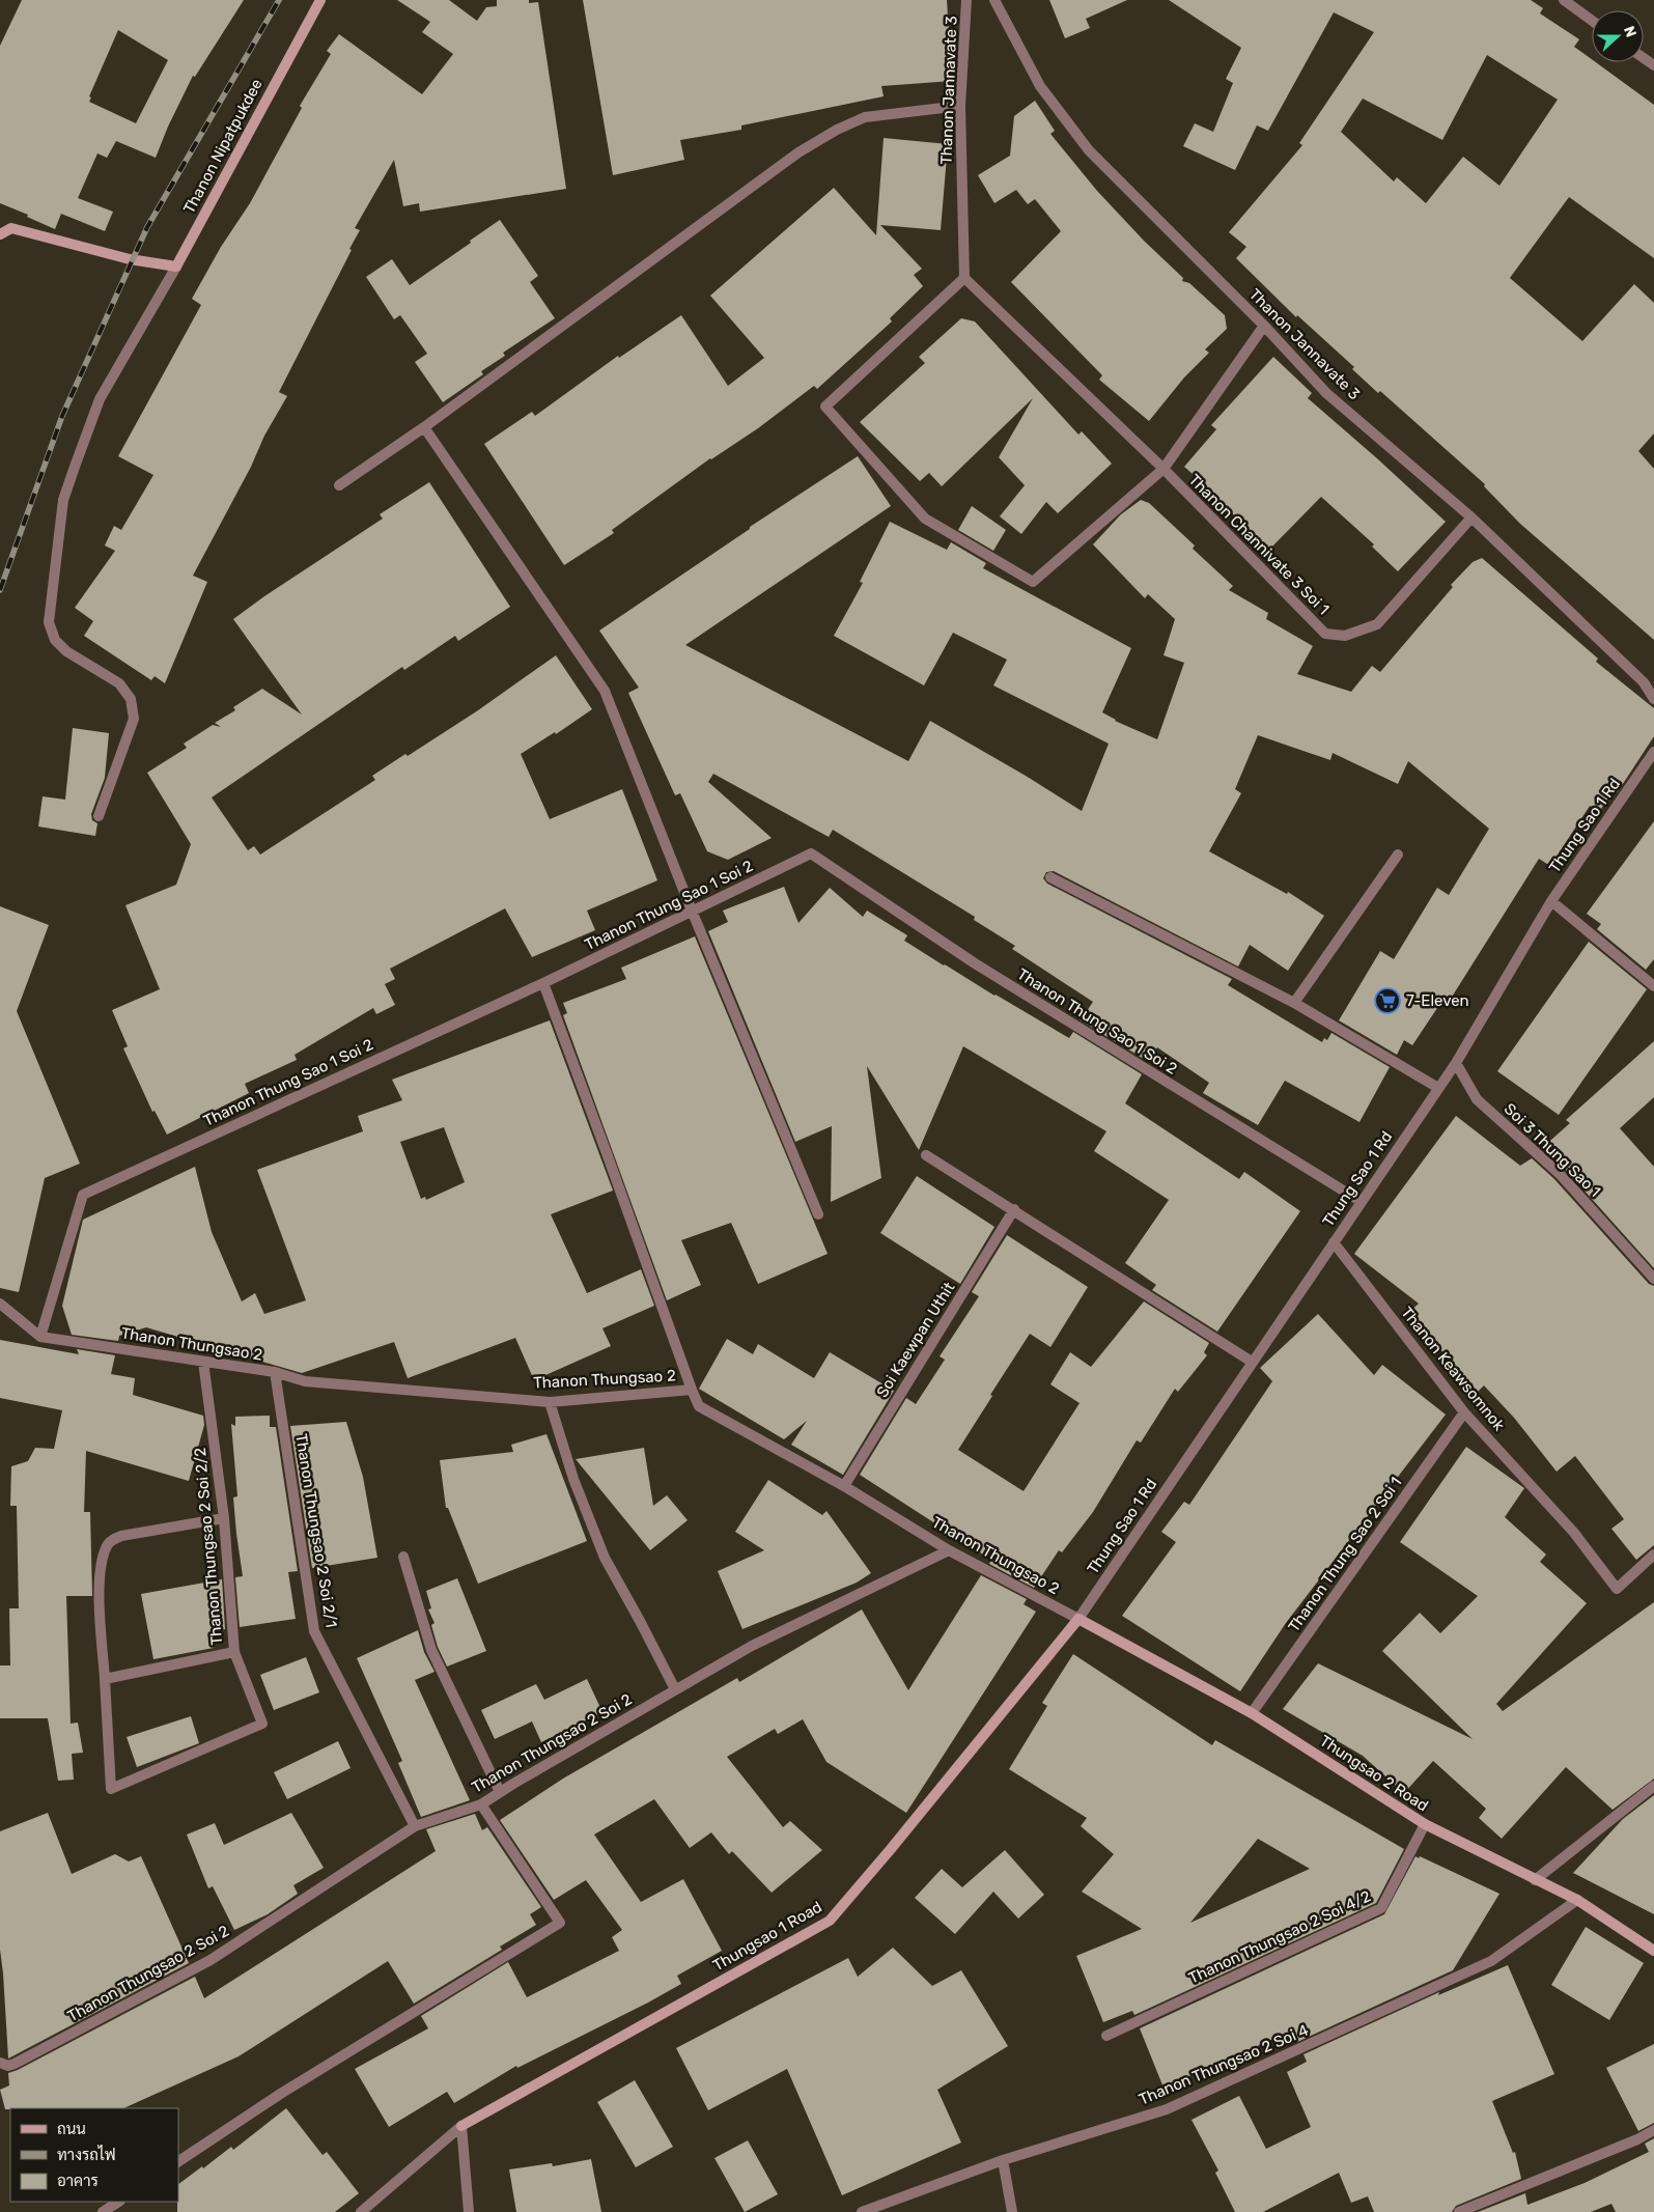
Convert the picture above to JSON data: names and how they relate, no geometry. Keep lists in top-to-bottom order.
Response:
{
  "streets": {
    "street": [
      "Thanon Jannavate 3",
      "Thanon Nipatpukdee",
      "Thanon Channivate 3 Soi 1",
      "Thung Sao 1 Rd",
      "Thanon Thung Sao 1 Soi 2",
      "Soi 3 Thung Sao 1",
      "Soi Kaewpan Uthit",
      "Thanon Thungsao 2",
      "Thanon Keawsomnok",
      "Thanon Thungsao 2 Soi 2/1",
      "Thanon Thungsao 2 Soi 2/2",
      "Thanon Thung Sao 2 Soi 1",
      "Thanon Thungsao 2 Soi 2",
      "Thungsao 2 Road",
      "Thungsao 1 Road",
      "Thanon Thungsao 2 Soi 4/2",
      "Thanon Thungsao 2 Soi 4"
    ]
  },
  "crossings": [
    ["Thanon Jannavate 3", "Thanon Channivate 3 Soi 1"],
    ["Thung Sao 1 Rd", "Thanon Thung Sao 1 Soi 2"],
    ["Thung Sao 1 Rd", "Soi 3 Thung Sao 1"],
    ["Thung Sao 1 Rd", "Thanon Thungsao 2"],
    ["Thung Sao 1 Rd", "Thanon Keawsomnok"],
    ["Thung Sao 1 Rd", "Thungsao 2 Road"],
    ["Thung Sao 1 Rd", "Thungsao 1 Road"],
    ["Thanon Thung Sao 1 Soi 2", "Thanon Thungsao 2"],
    ["Soi Kaewpan Uthit", "Thanon Thungsao 2"],
    ["Thanon Thungsao 2", "Thanon Thungsao 2 Soi 2/1"],
    ["Thanon Thungsao 2", "Thanon Thungsao 2 Soi 2/2"],
    ["Thanon Thungsao 2", "Thanon Thungsao 2 Soi 2"],
    ["Thanon Thungsao 2", "Thungsao 2 Road"],
    ["Thanon Thungsao 2", "Thungsao 1 Road"],
    ["Thanon Keawsomnok", "Thanon Thung Sao 2 Soi 1"],
    ["Thanon Thungsao 2 Soi 2/1", "Thanon Thungsao 2 Soi 2"],
    ["Thanon Thung Sao 2 Soi 1", "Thungsao 2 Road"],
    ["Thungsao 2 Road", "Thungsao 1 Road"],
    ["Thungsao 2 Road", "Thanon Thungsao 2 Soi 4/2"],
    ["Thungsao 2 Road", "Thanon Thungsao 2 Soi 4"]
  ],
  "places": {
    "supermarket": ["7-Eleven"]
  },
  "legend": ["ถนน", "ทางรถไฟ", "อาคาร"],
  "north": "right"
}
